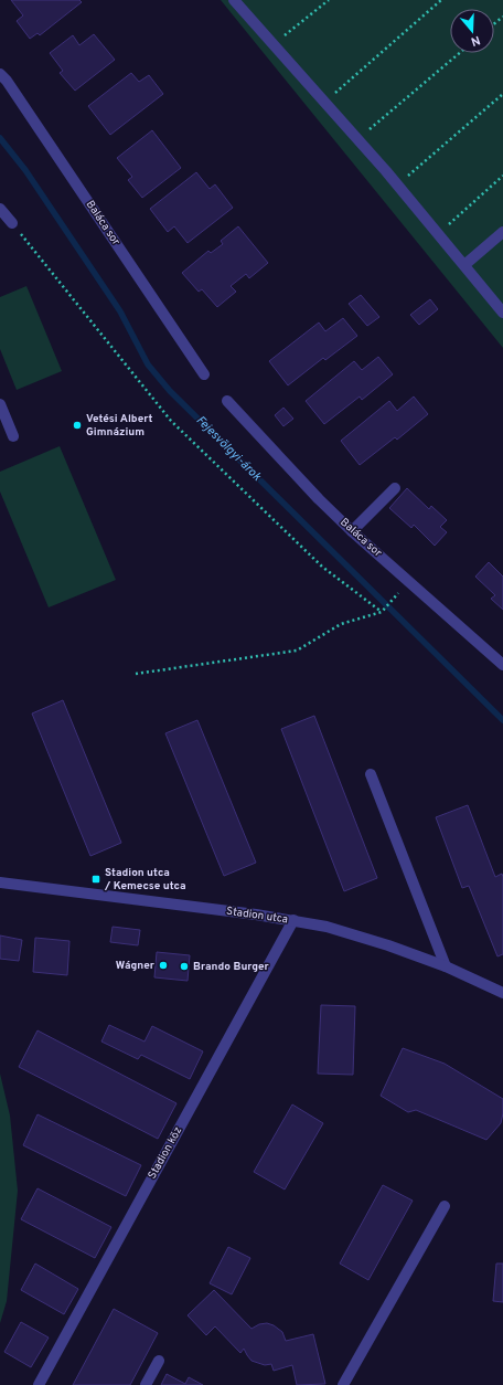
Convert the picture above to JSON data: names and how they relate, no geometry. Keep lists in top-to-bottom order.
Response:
{
  "streets": {
    "street": ["Baláca sor", "Stadion utca", "Stadion köz"]
  },
  "crossings": [
    ["Stadion utca", "Stadion köz"]
  ],
  "water": ["Fejesvölgyi-árok"],
  "places": {
    "other": ["Vetési Albert Gimnázium", "Wágner", "Brando Burger"],
    "transit": ["Stadion utca / Kemecse utca"]
  },
  "north": "bottom"
}
